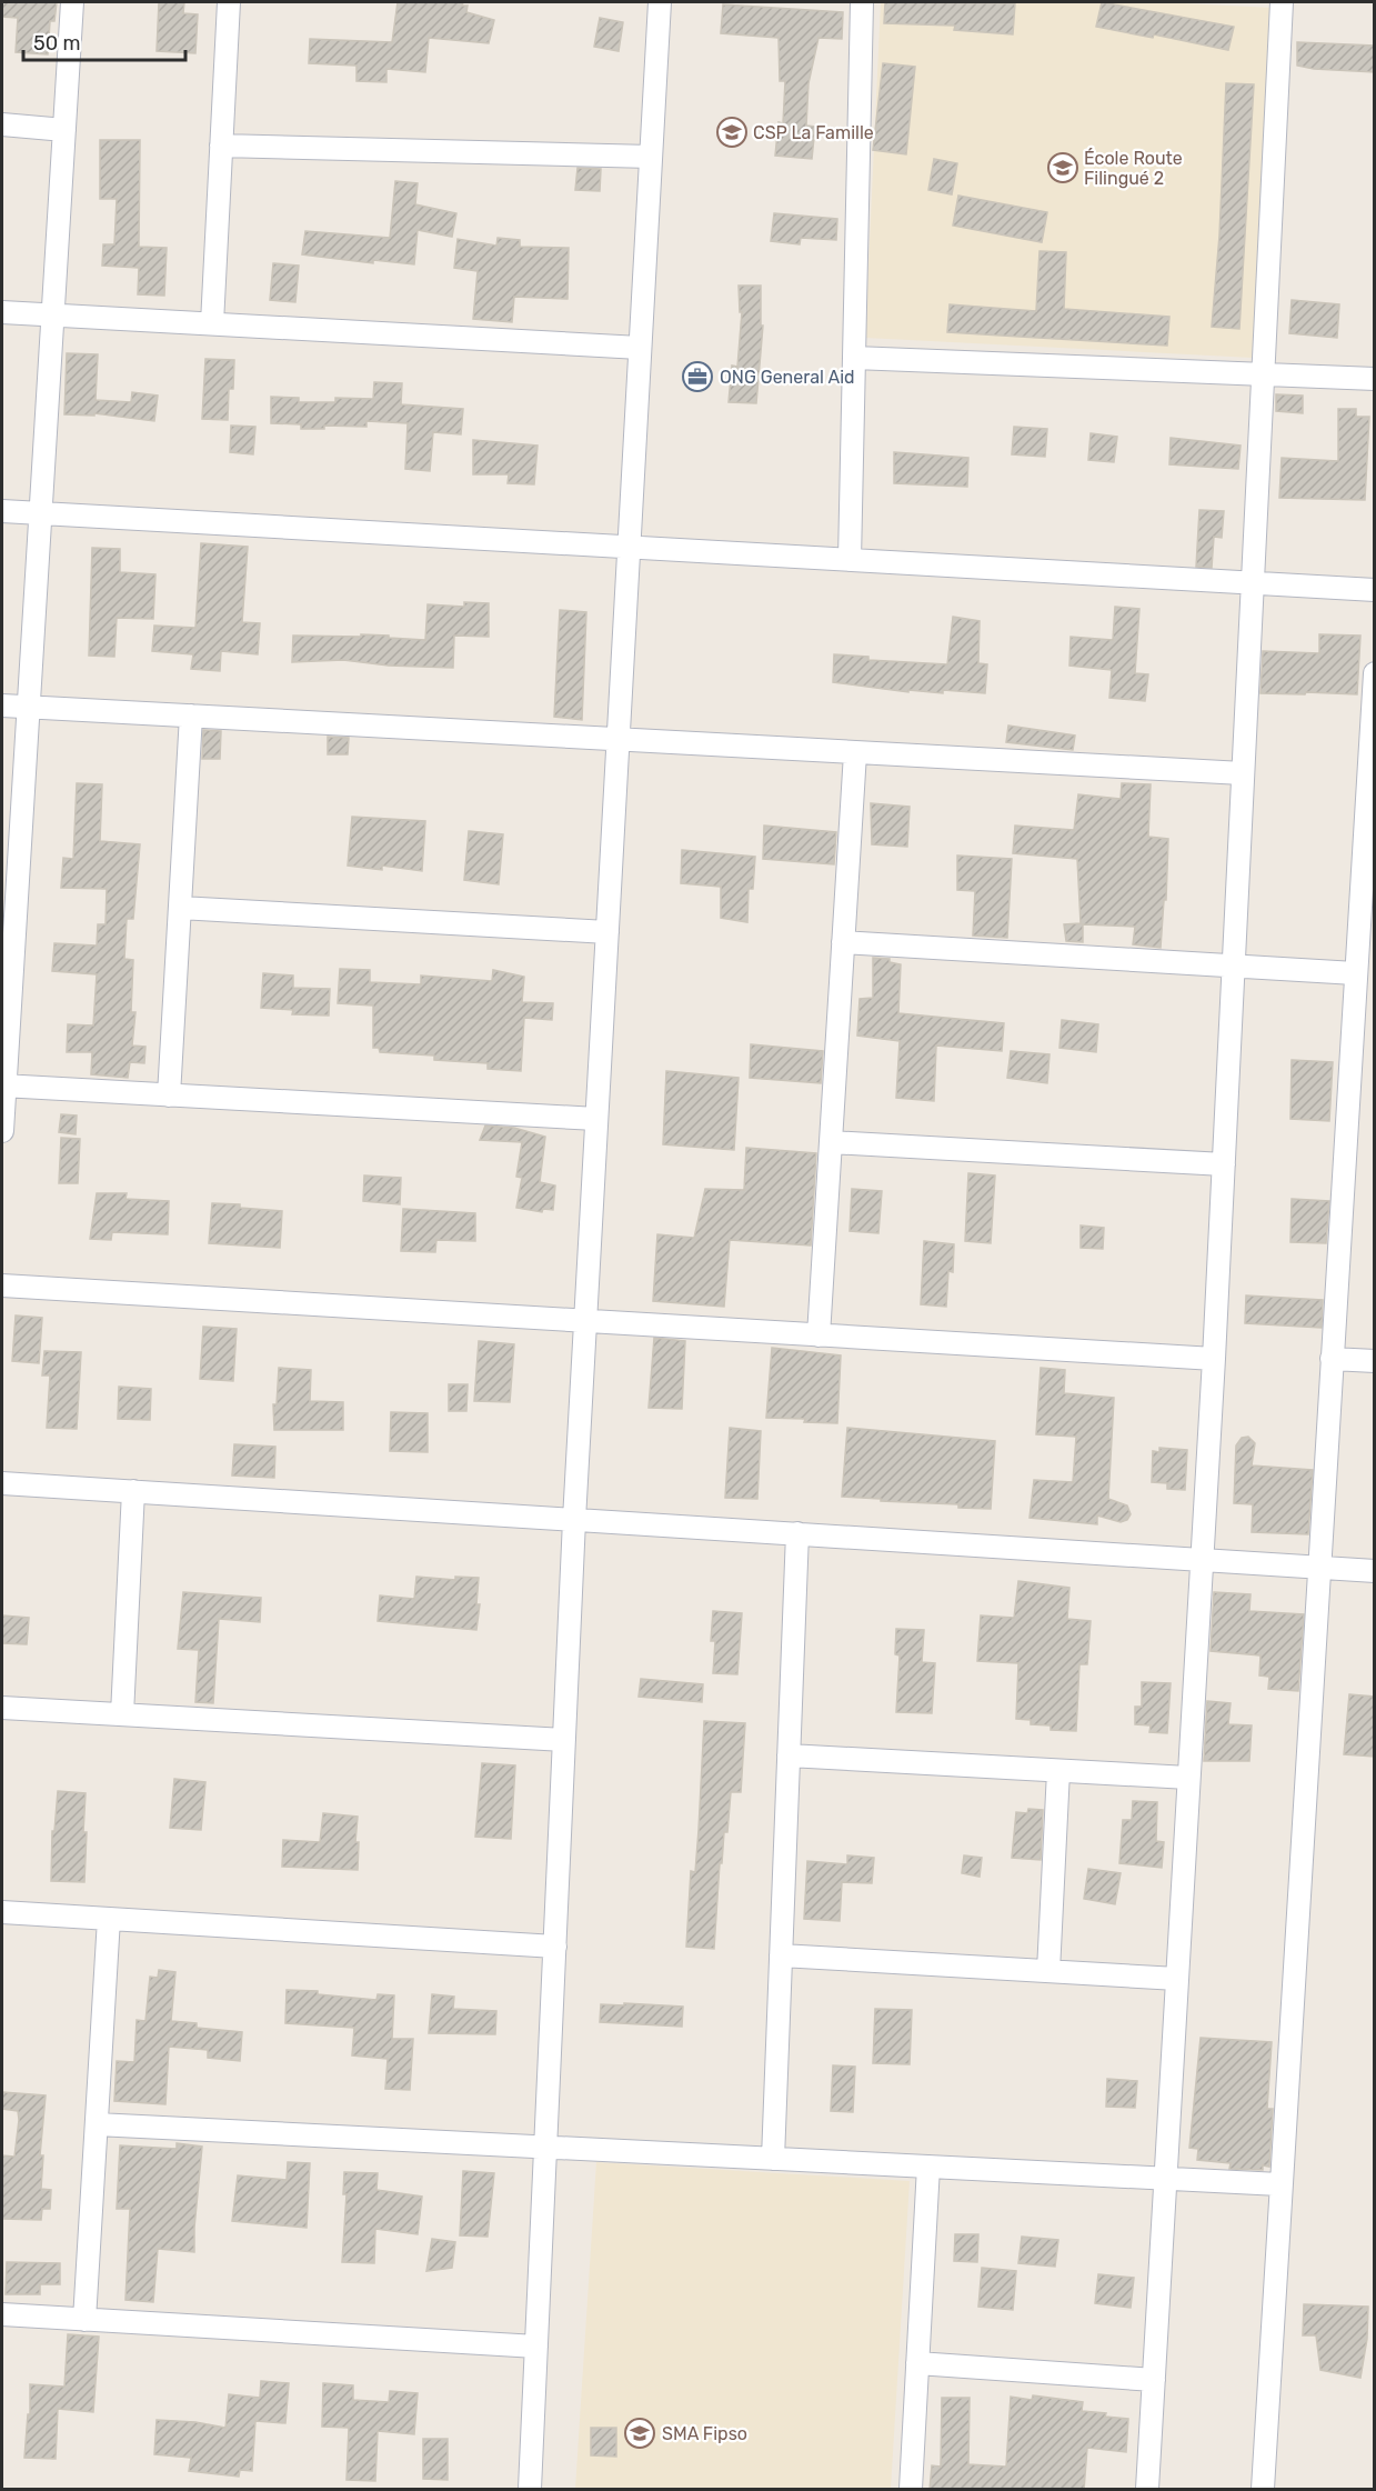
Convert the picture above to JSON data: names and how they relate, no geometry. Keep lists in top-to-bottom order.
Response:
{
  "places": {
    "school or university": ["CSP La Famille", "École Route Filingué 2", "SMA Fipso"],
    "office": ["ONG General Aid"]
  },
  "scale_bar": "50 m"
}
